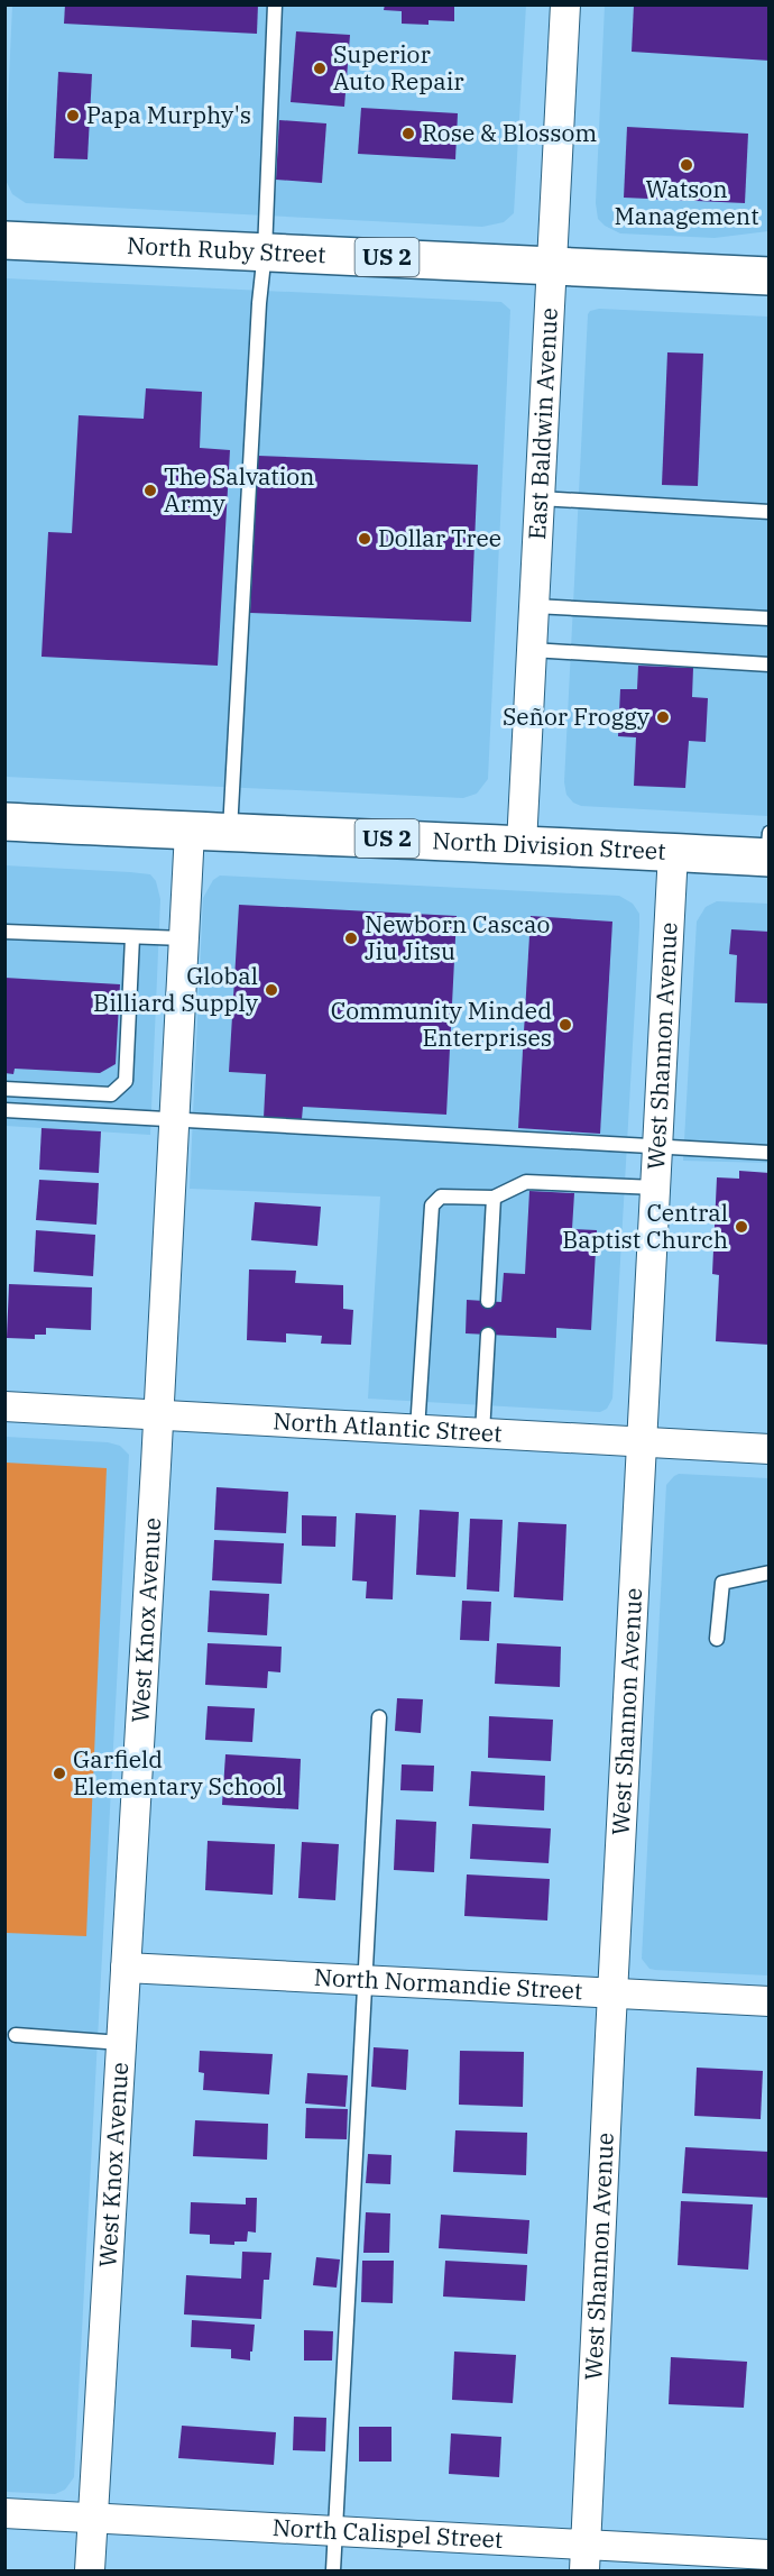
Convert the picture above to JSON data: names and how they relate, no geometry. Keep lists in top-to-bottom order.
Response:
{
  "streets": {
    "main road": ["North Ruby Street", "US 2", "North Division Street"],
    "street": [
      "East Baldwin Avenue",
      "West Shannon Avenue",
      "North Atlantic Street",
      "West Knox Avenue",
      "North Normandie Street",
      "North Calispel Street"
    ]
  },
  "crossings": [
    ["North Ruby Street", "East Baldwin Avenue"],
    ["East Baldwin Avenue", "North Division Street"],
    ["North Division Street", "West Shannon Avenue"],
    ["North Division Street", "West Knox Avenue"],
    ["West Shannon Avenue", "North Atlantic Street"],
    ["West Shannon Avenue", "North Normandie Street"],
    ["West Shannon Avenue", "North Calispel Street"],
    ["North Atlantic Street", "West Knox Avenue"],
    ["West Knox Avenue", "North Normandie Street"],
    ["West Knox Avenue", "North Calispel Street"]
  ],
  "places": [
    "Superior Auto Repair",
    "Papa Murphy's",
    "Rose & Blossom",
    "Watson Management",
    "The Salvation Army",
    "Dollar Tree",
    "Señor Froggy",
    "Newborn Cascao Jiu Jitsu",
    "Global Billiard Supply",
    "Community Minded Enterprises",
    "Central Baptist Church",
    "Garfield Elementary School"
  ]
}
